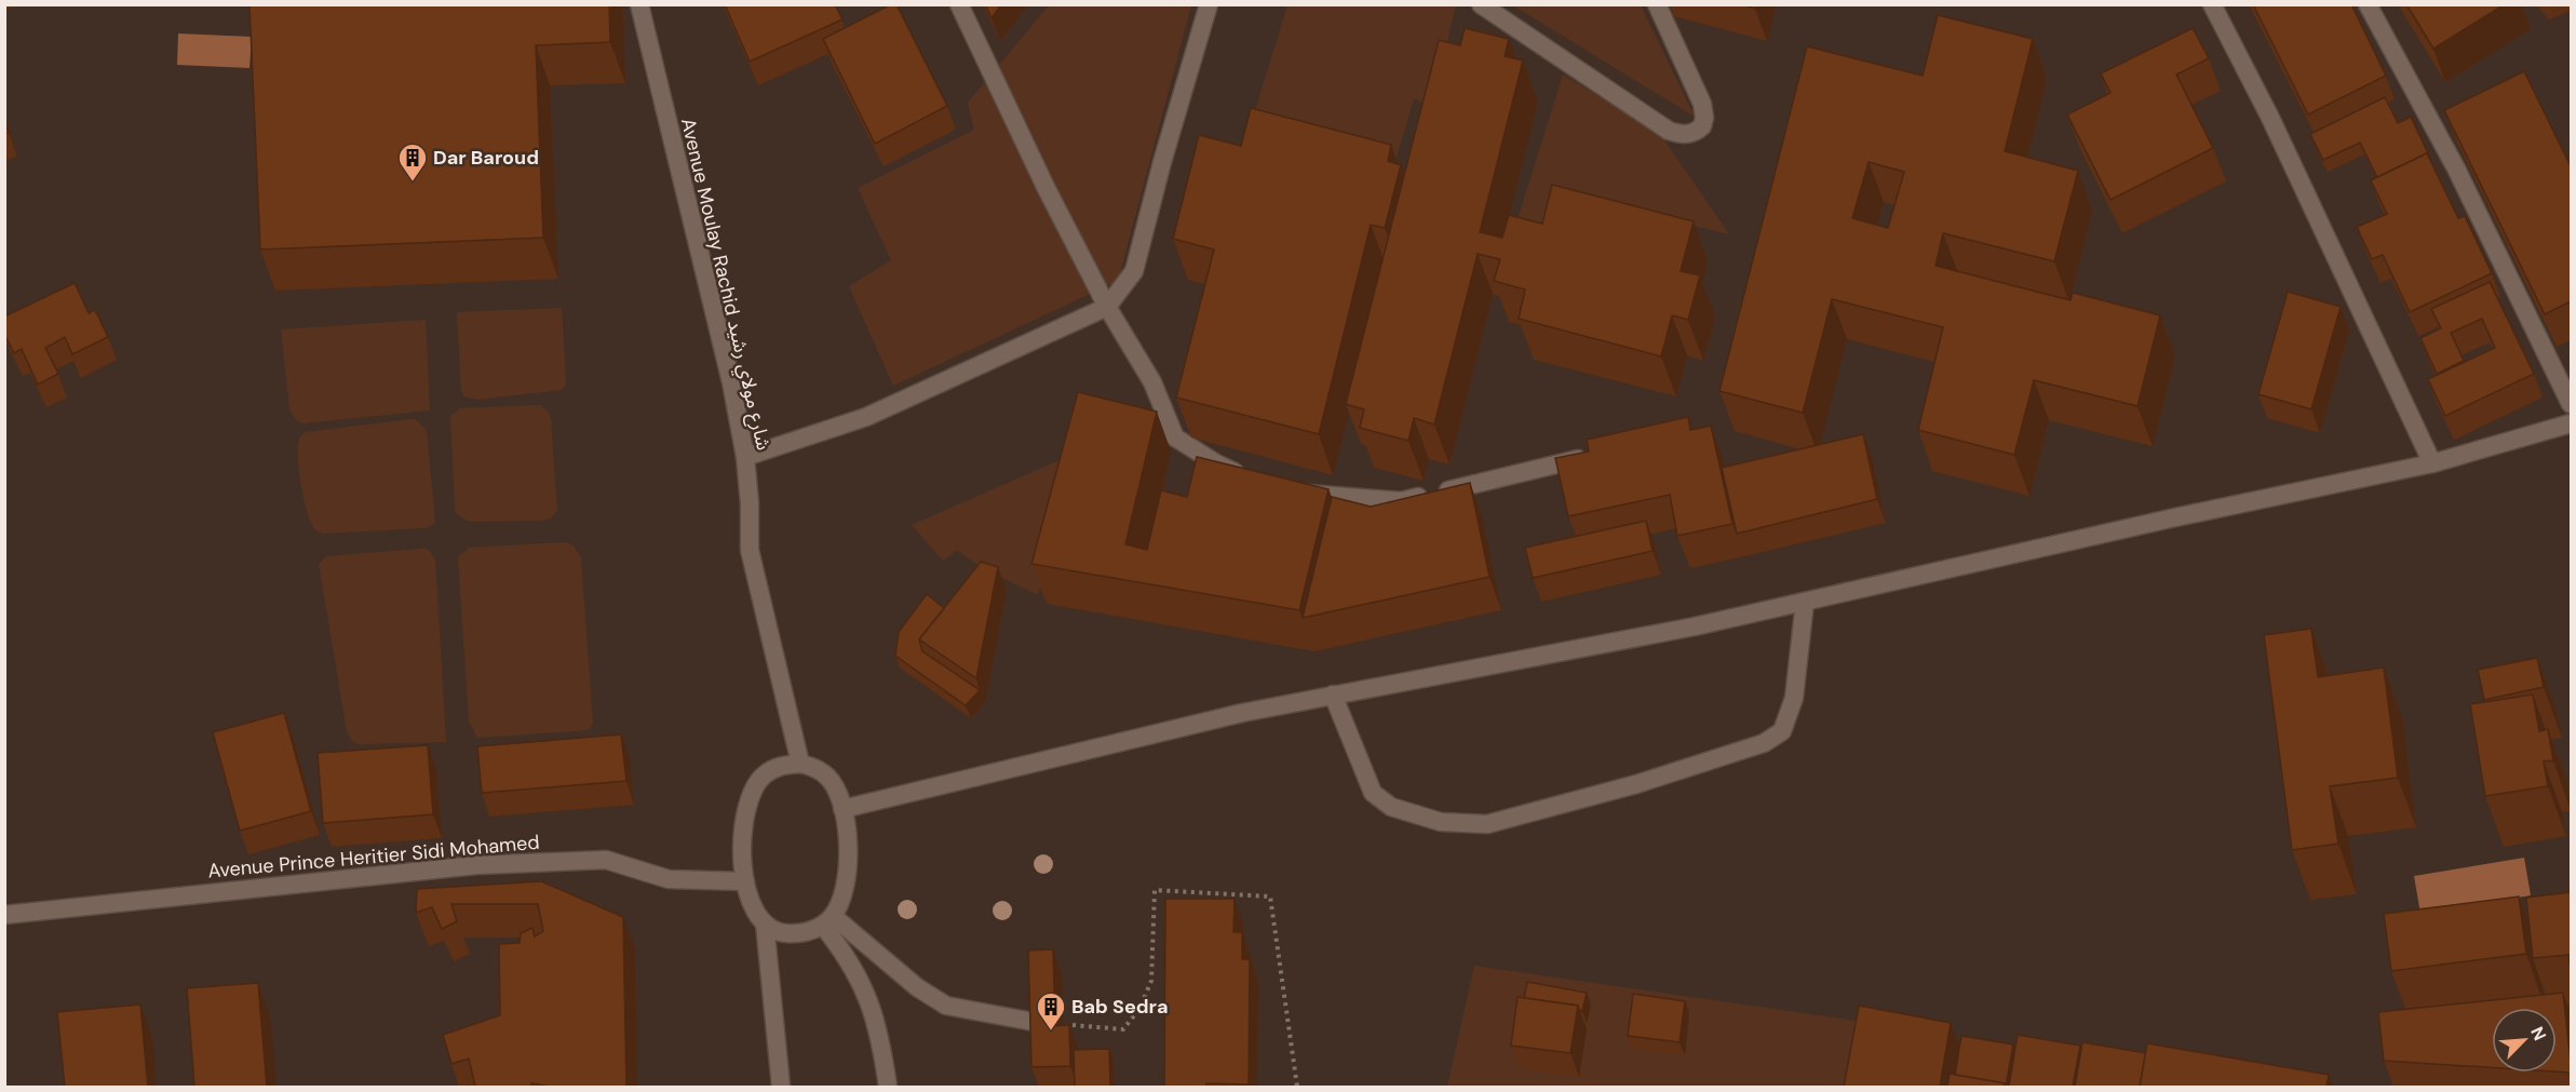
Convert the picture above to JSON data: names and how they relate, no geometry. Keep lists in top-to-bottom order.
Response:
{
  "streets": {
    "street": ["Avenue Moulay Rachid شارع مولاي رشيد", "Avenue Prince Heritier Sidi Mohamed"]
  },
  "crossings": [
    ["Avenue Moulay Rachid شارع مولاي رشيد", "Avenue Prince Heritier Sidi Mohamed"]
  ],
  "places": {
    "building": ["Dar Baroud", "Bab Sedra"]
  },
  "north": "top right"
}
